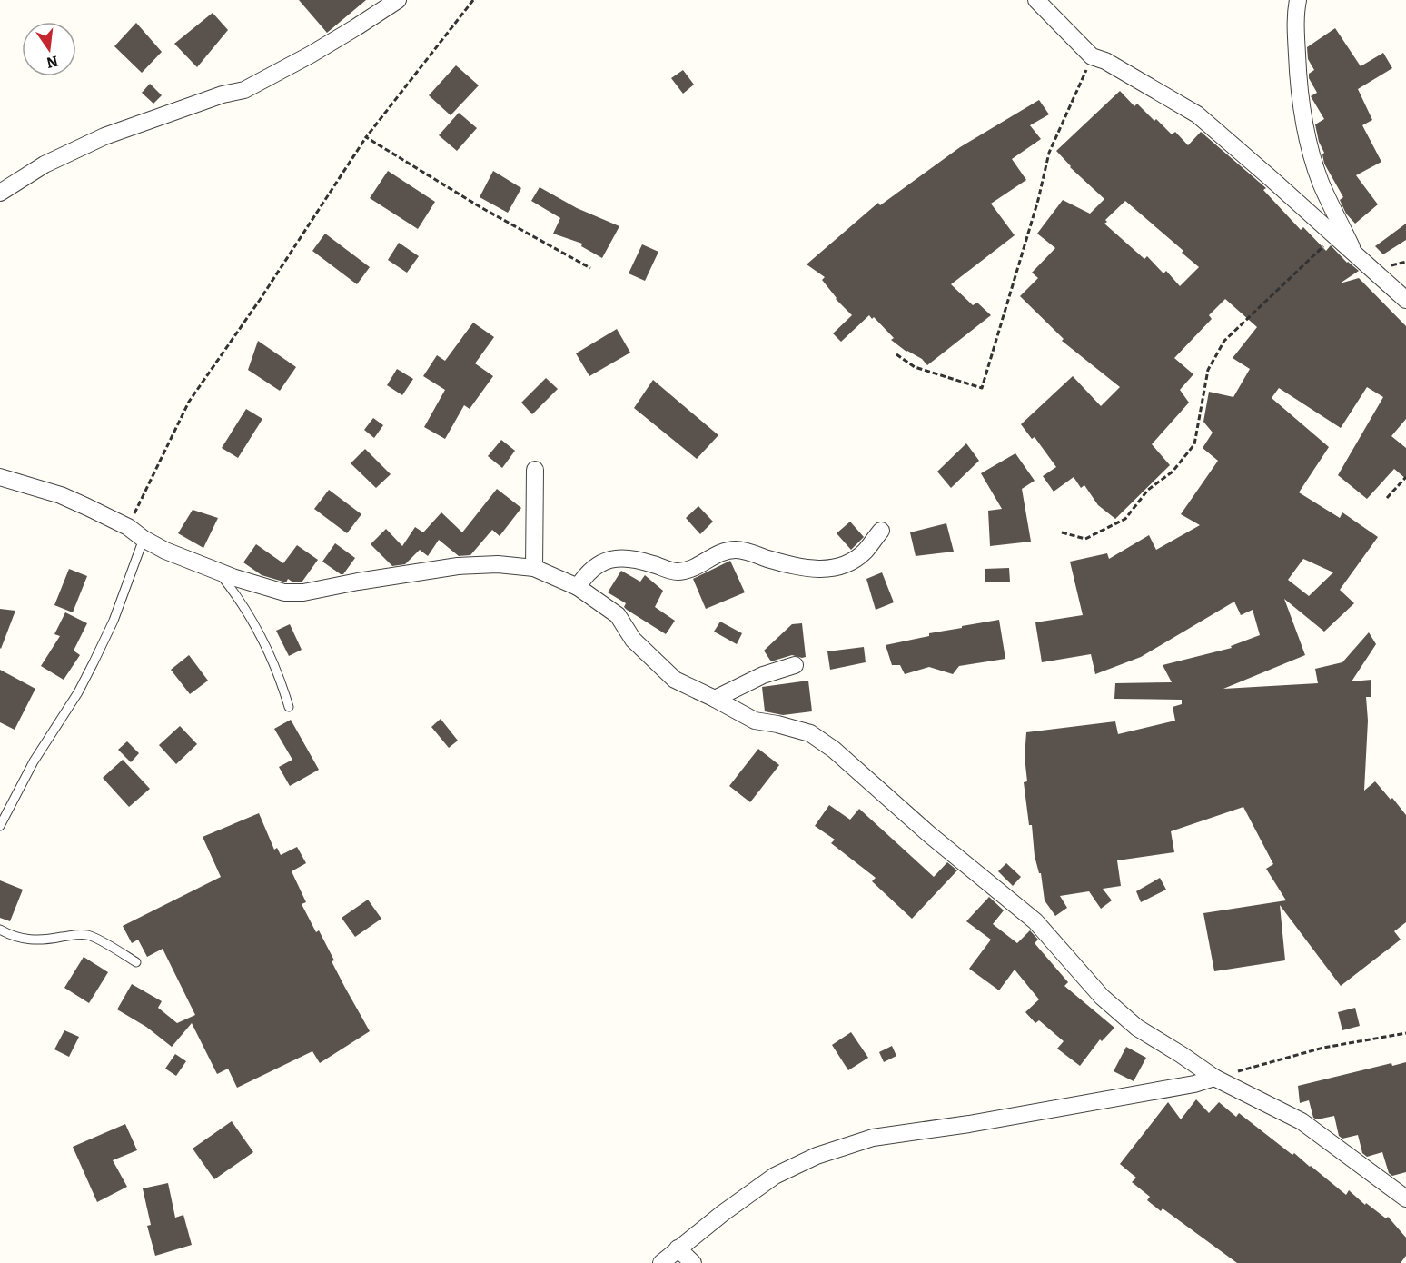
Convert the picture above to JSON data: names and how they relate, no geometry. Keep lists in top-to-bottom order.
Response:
{
  "north": "bottom"
}
